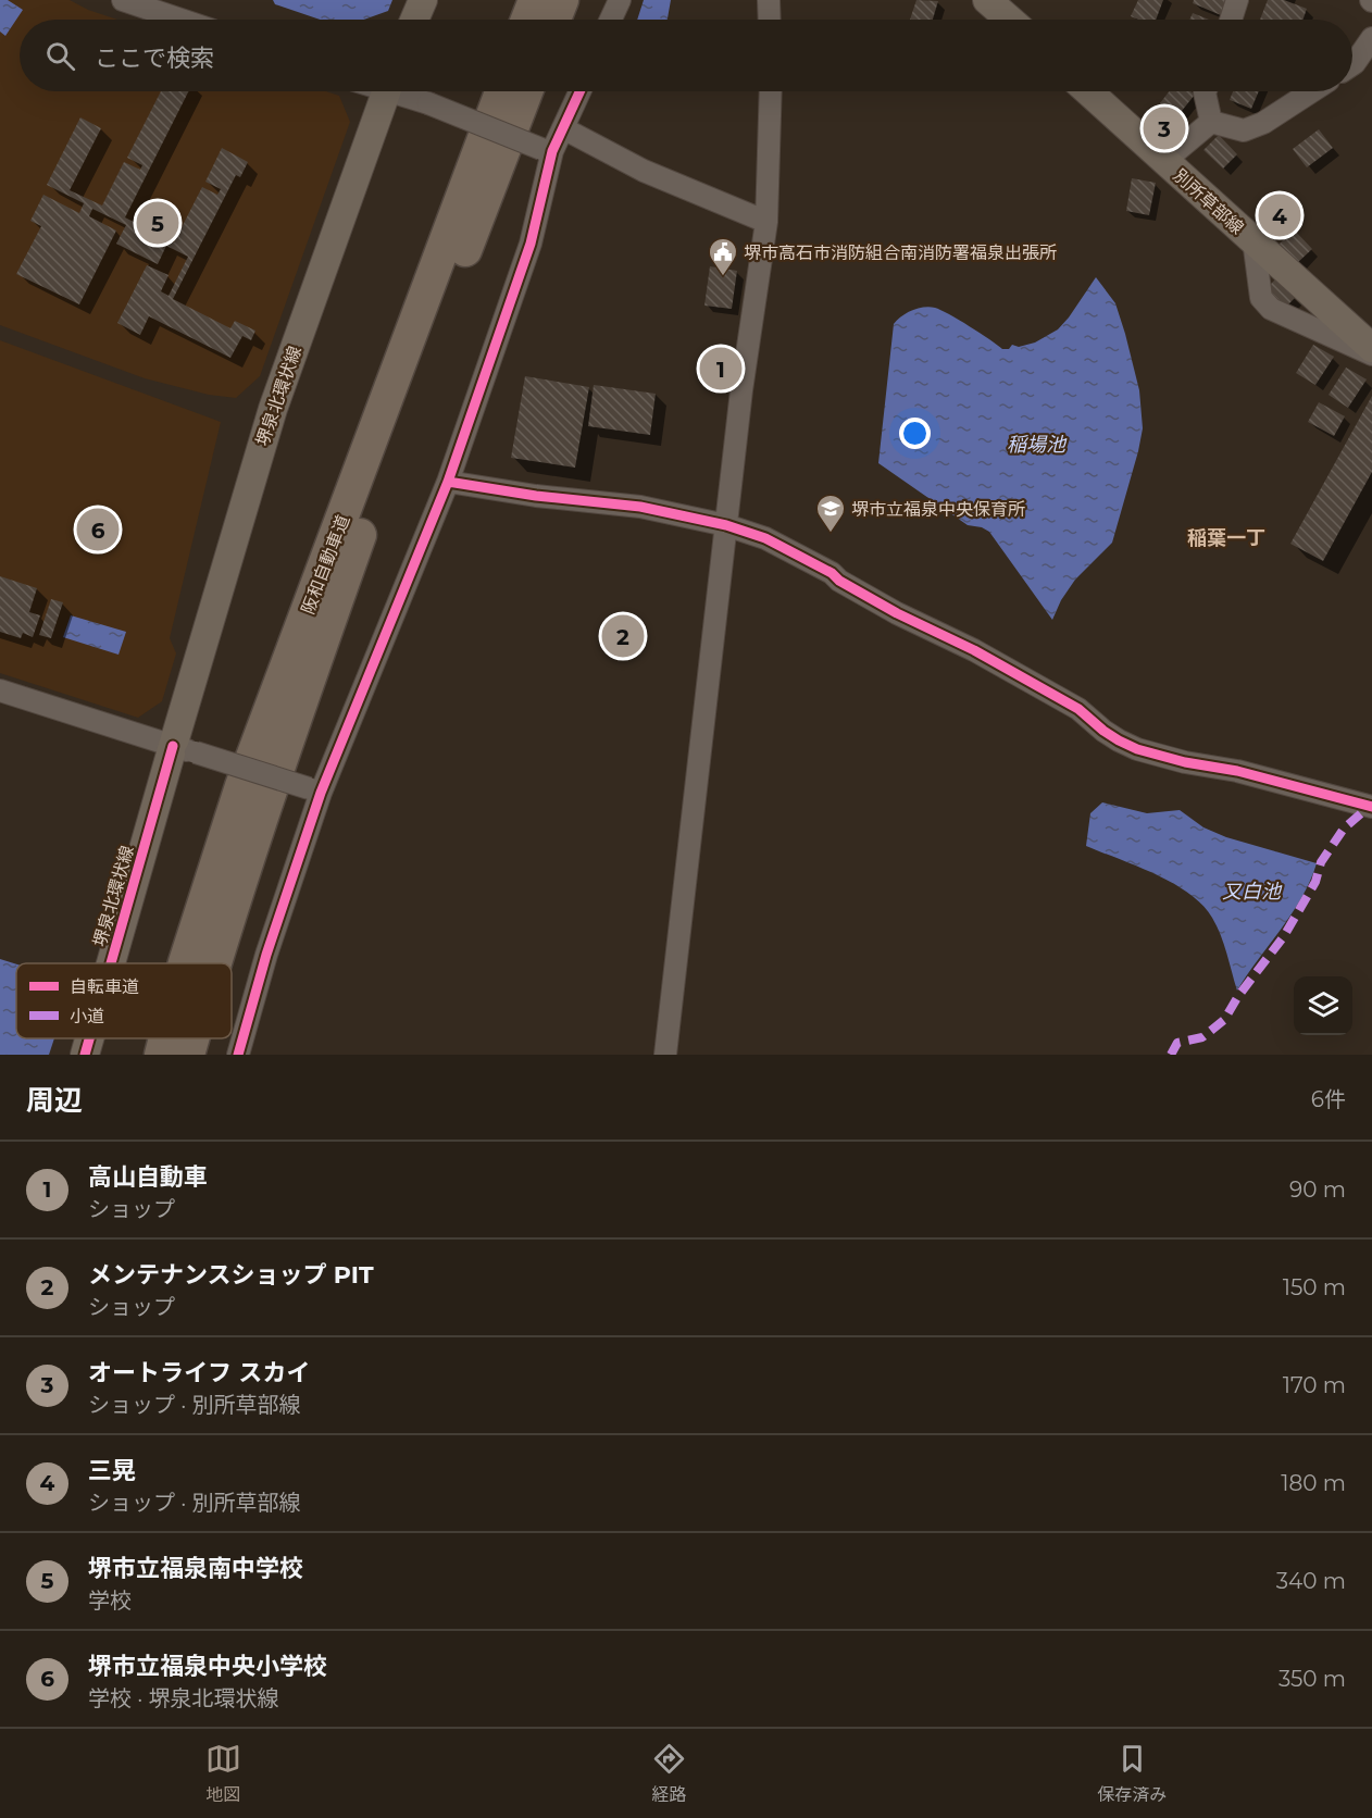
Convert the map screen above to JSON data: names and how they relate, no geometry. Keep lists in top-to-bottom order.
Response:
{
  "streets": {
    "highway": ["阪和自動車道"],
    "main road": ["別所草部線", "堺泉北環状線"]
  },
  "districts": ["稲葉一丁"],
  "water": ["稲場池", "又白池"],
  "places": {
    "public building": ["堺市高石市消防組合南消防署福泉出張所"],
    "school or university": ["堺市立福泉中央保育所"]
  },
  "legend": ["自転車道", "小道"],
  "page": {
    "search": "ここで検索",
    "pins": [
      "3",
      "4",
      "5",
      "1",
      "6",
      "2"
    ],
    "heading": ["周辺", "6件"],
    "list": [
      {
        "mark": "1",
        "name": "高山自動車",
        "note": "ショップ",
        "value": "90 m"
      },
      {
        "mark": "2",
        "name": "メンテナンスショップ PIT",
        "note": "ショップ",
        "value": "150 m"
      },
      {
        "mark": "3",
        "name": "オートライフ スカイ",
        "note": "ショップ · 別所草部線",
        "value": "170 m"
      },
      {
        "mark": "4",
        "name": "三晃",
        "note": "ショップ · 別所草部線",
        "value": "180 m"
      },
      {
        "mark": "5",
        "name": "堺市立福泉南中学校",
        "note": "学校",
        "value": "340 m"
      },
      {
        "mark": "6",
        "name": "堺市立福泉中央小学校",
        "note": "学校 · 堺泉北環状線",
        "value": "350 m"
      }
    ],
    "nav": ["地図", "経路", "保存済み"]
  }
}
